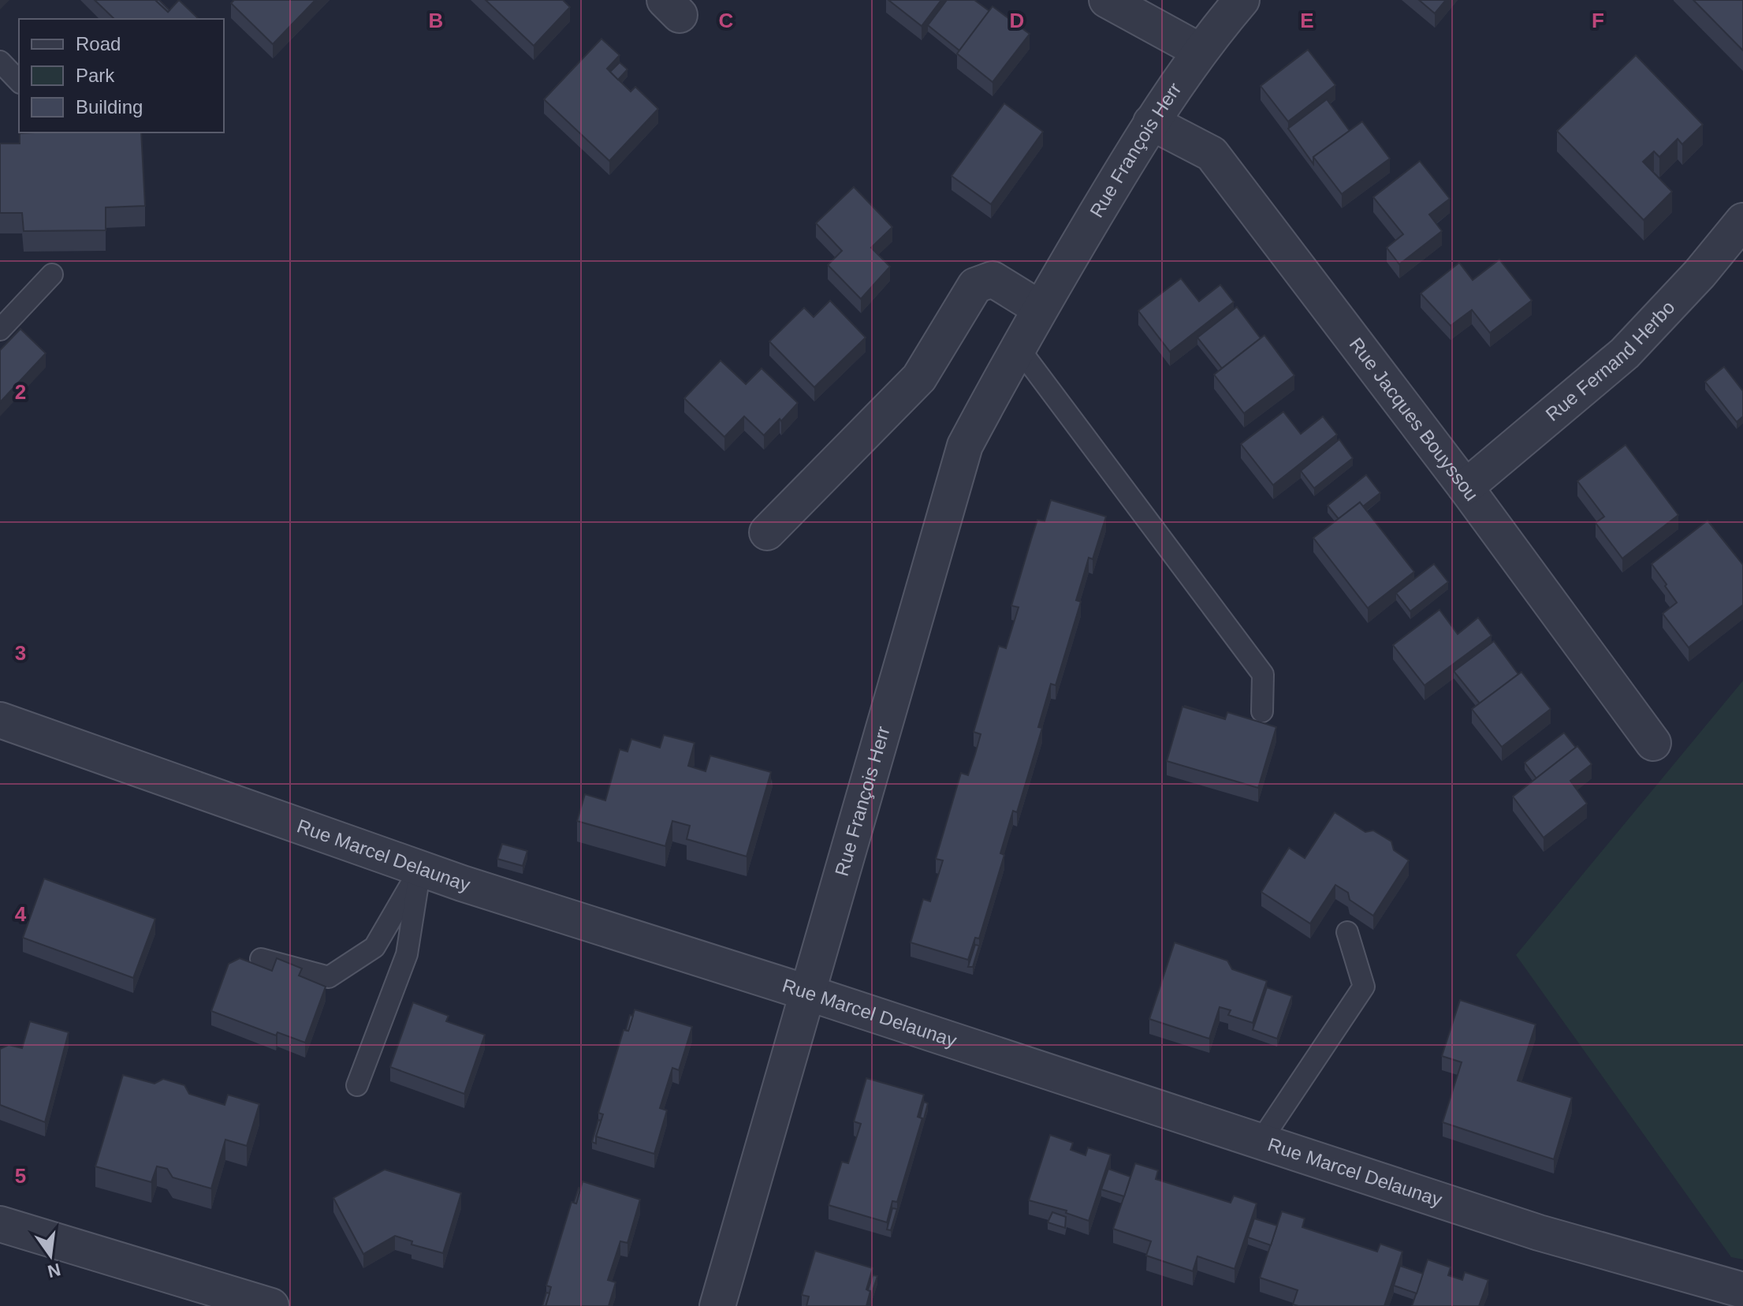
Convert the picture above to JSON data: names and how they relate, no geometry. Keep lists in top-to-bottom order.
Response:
{
  "streets": {
    "street": [
      "Rue François Herr",
      "Rue Fernand Herbo",
      "Rue Jacques Bouyssou",
      "Rue Marcel Delaunay"
    ]
  },
  "crossings": [
    ["Rue François Herr", "Rue Jacques Bouyssou"],
    ["Rue François Herr", "Rue Marcel Delaunay"],
    ["Rue Fernand Herbo", "Rue Jacques Bouyssou"]
  ],
  "legend": ["Road", "Park", "Building"],
  "north": "bottom",
  "grid": {
    "columns": [
      "B",
      "C",
      "D",
      "E",
      "F"
    ],
    "rows": [
      "2",
      "3",
      "4",
      "5"
    ]
  }
}
